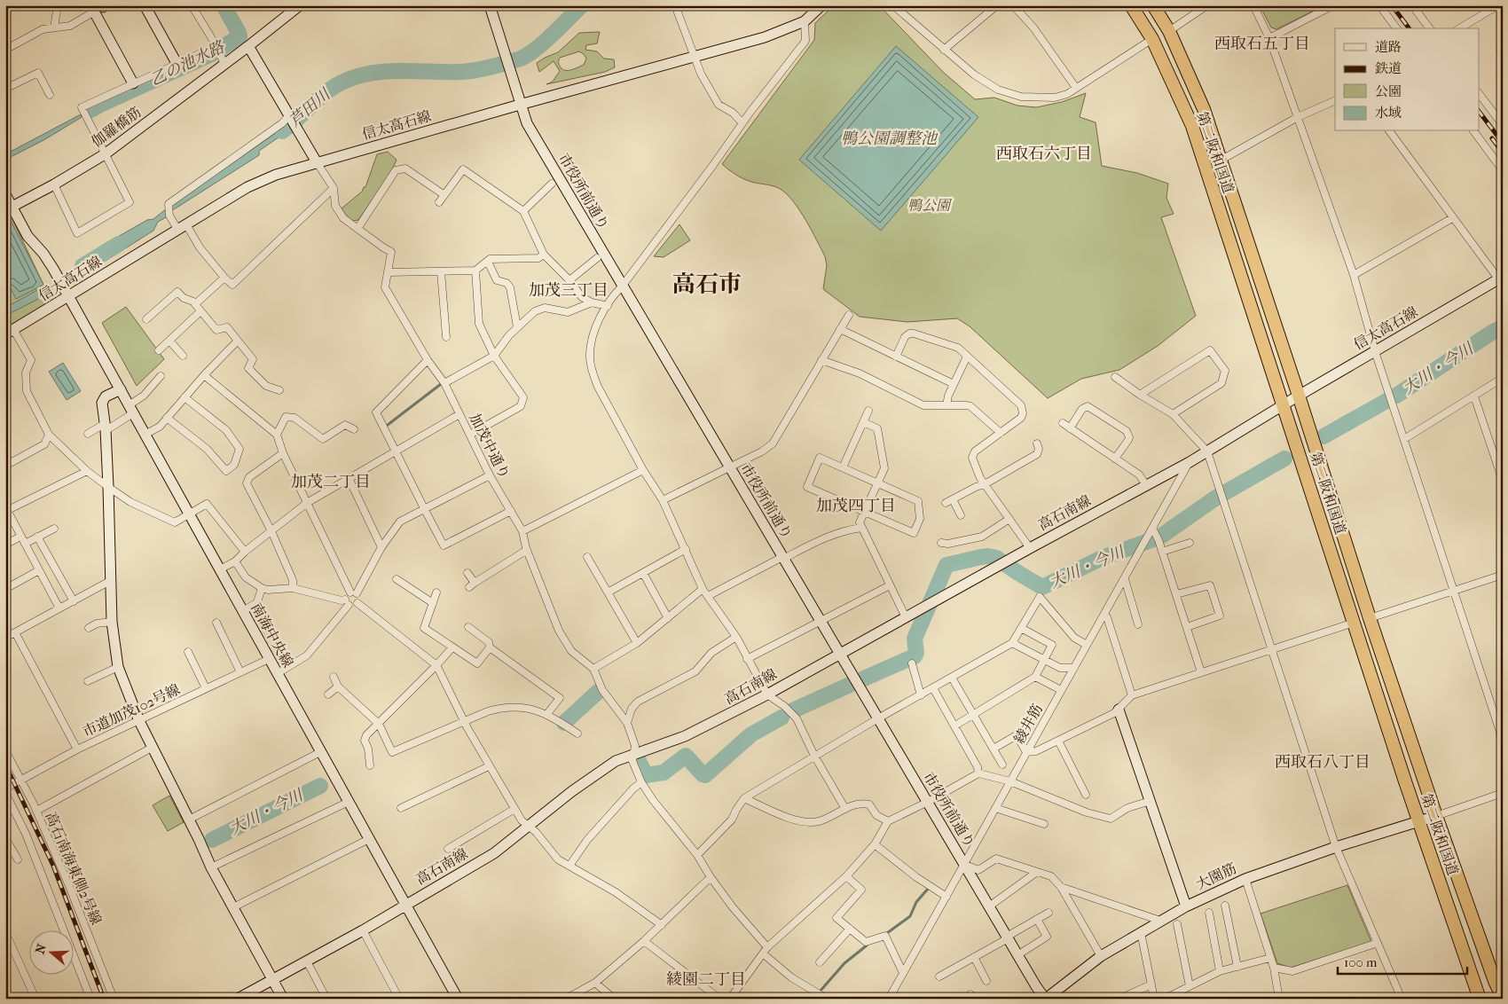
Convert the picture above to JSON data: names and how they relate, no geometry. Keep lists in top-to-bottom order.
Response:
{
  "streets": {
    "highway": ["第二阪和国道"],
    "street": [
      "信太高石線",
      "伽羅橋筋",
      "市役所前通り",
      "加茂中通り",
      "高石南線",
      "南海中央線",
      "市道加茂102号線",
      "綾井筋",
      "高石南海東側2号線",
      "大園筋"
    ]
  },
  "crossings": [
    ["信太高石線", "第二阪和国道"],
    ["信太高石線", "市役所前通り"],
    ["信太高石線", "加茂中通り"],
    ["信太高石線", "高石南線"],
    ["信太高石線", "南海中央線"],
    ["伽羅橋筋", "南海中央線"],
    ["第二阪和国道", "高石南線"],
    ["第二阪和国道", "大園筋"],
    ["市役所前通り", "高石南線"],
    ["市役所前通り", "綾井筋"],
    ["市役所前通り", "大園筋"],
    ["加茂中通り", "高石南線"],
    ["高石南線", "南海中央線"],
    ["高石南線", "綾井筋"],
    ["南海中央線", "市道加茂102号線"],
    ["市道加茂102号線", "高石南海東側2号線"]
  ],
  "districts": [
    "西取石五丁目",
    "西取石六丁目",
    "高石市",
    "加茂三丁目",
    "加茂二丁目",
    "加茂四丁目",
    "西取石八丁目",
    "綾園二丁目"
  ],
  "water": [
    "乙の池水路",
    "芦田川",
    "鴨公園調整池",
    "大川・今川"
  ],
  "parks": ["鴨公園"],
  "legend": [
    "道路",
    "鉄道",
    "公園",
    "水域"
  ],
  "scale_bar": "100 m",
  "north": "left"
}
